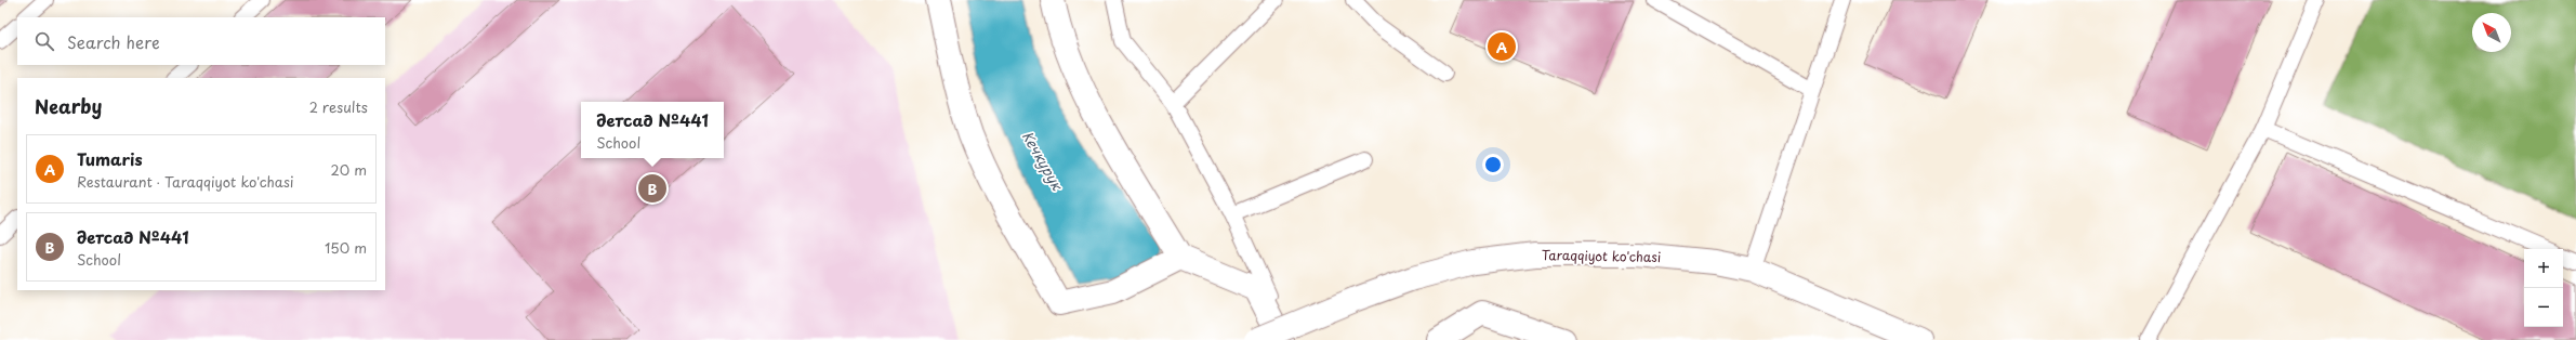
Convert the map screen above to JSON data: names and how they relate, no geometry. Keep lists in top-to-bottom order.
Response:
{
  "streets": {
    "street": ["Taraqqiyot ko'chasi"]
  },
  "water": ["Кечкурук"],
  "north": "top left",
  "page": {
    "search": "Search here",
    "pins": ["A", "B"],
    "heading": ["Nearby", "2 results"],
    "popup": ["детсад №441", "School"],
    "list": [
      {
        "mark": "A",
        "name": "Tumaris",
        "note": "Restaurant · Taraqqiyot ko'chasi",
        "value": "20 m"
      },
      {
        "mark": "B",
        "name": "детсад №441",
        "note": "School",
        "value": "150 m"
      }
    ],
    "map_buttons": ["+", "−"]
  }
}
